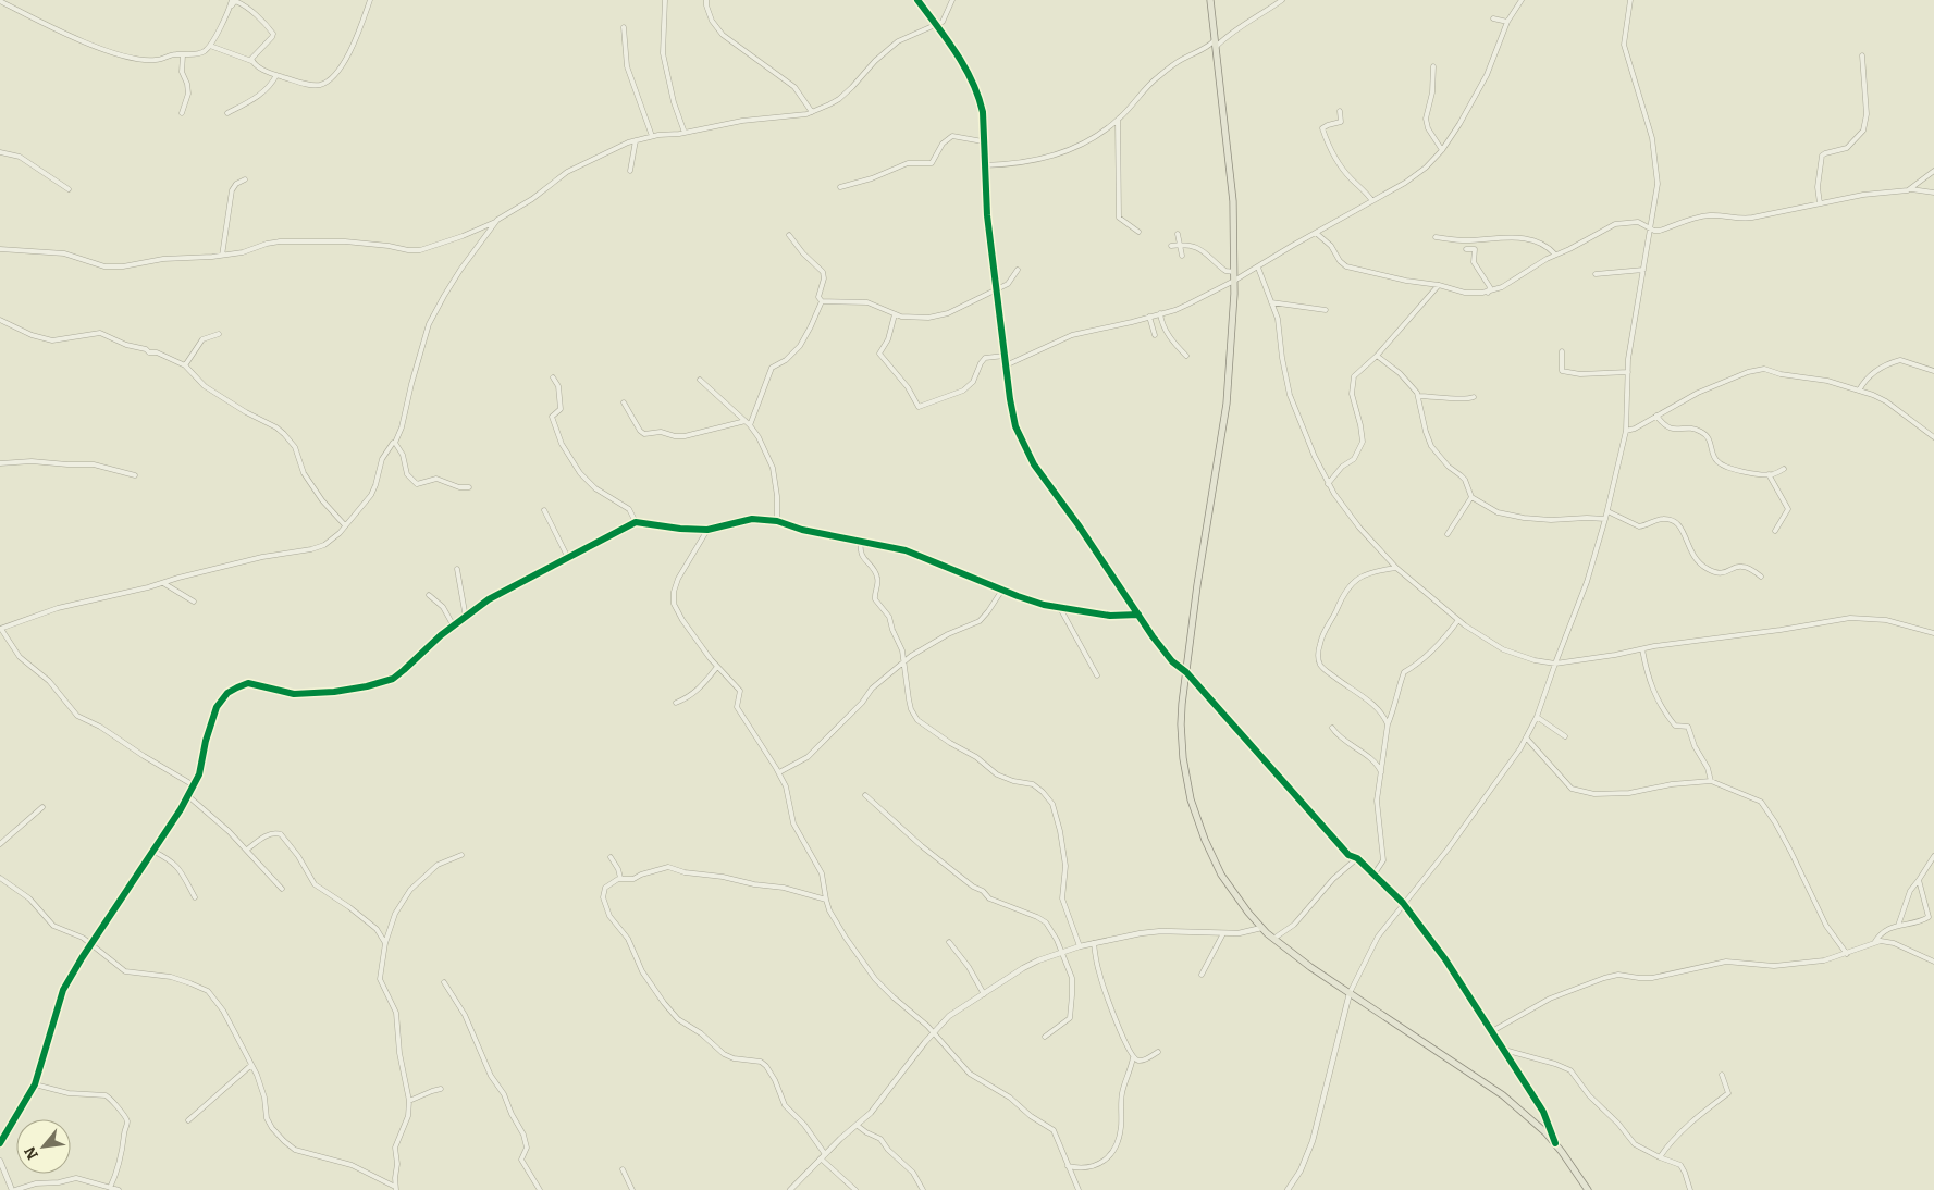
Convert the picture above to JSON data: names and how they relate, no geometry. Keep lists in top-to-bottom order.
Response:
{
  "north": "bottom left"
}
